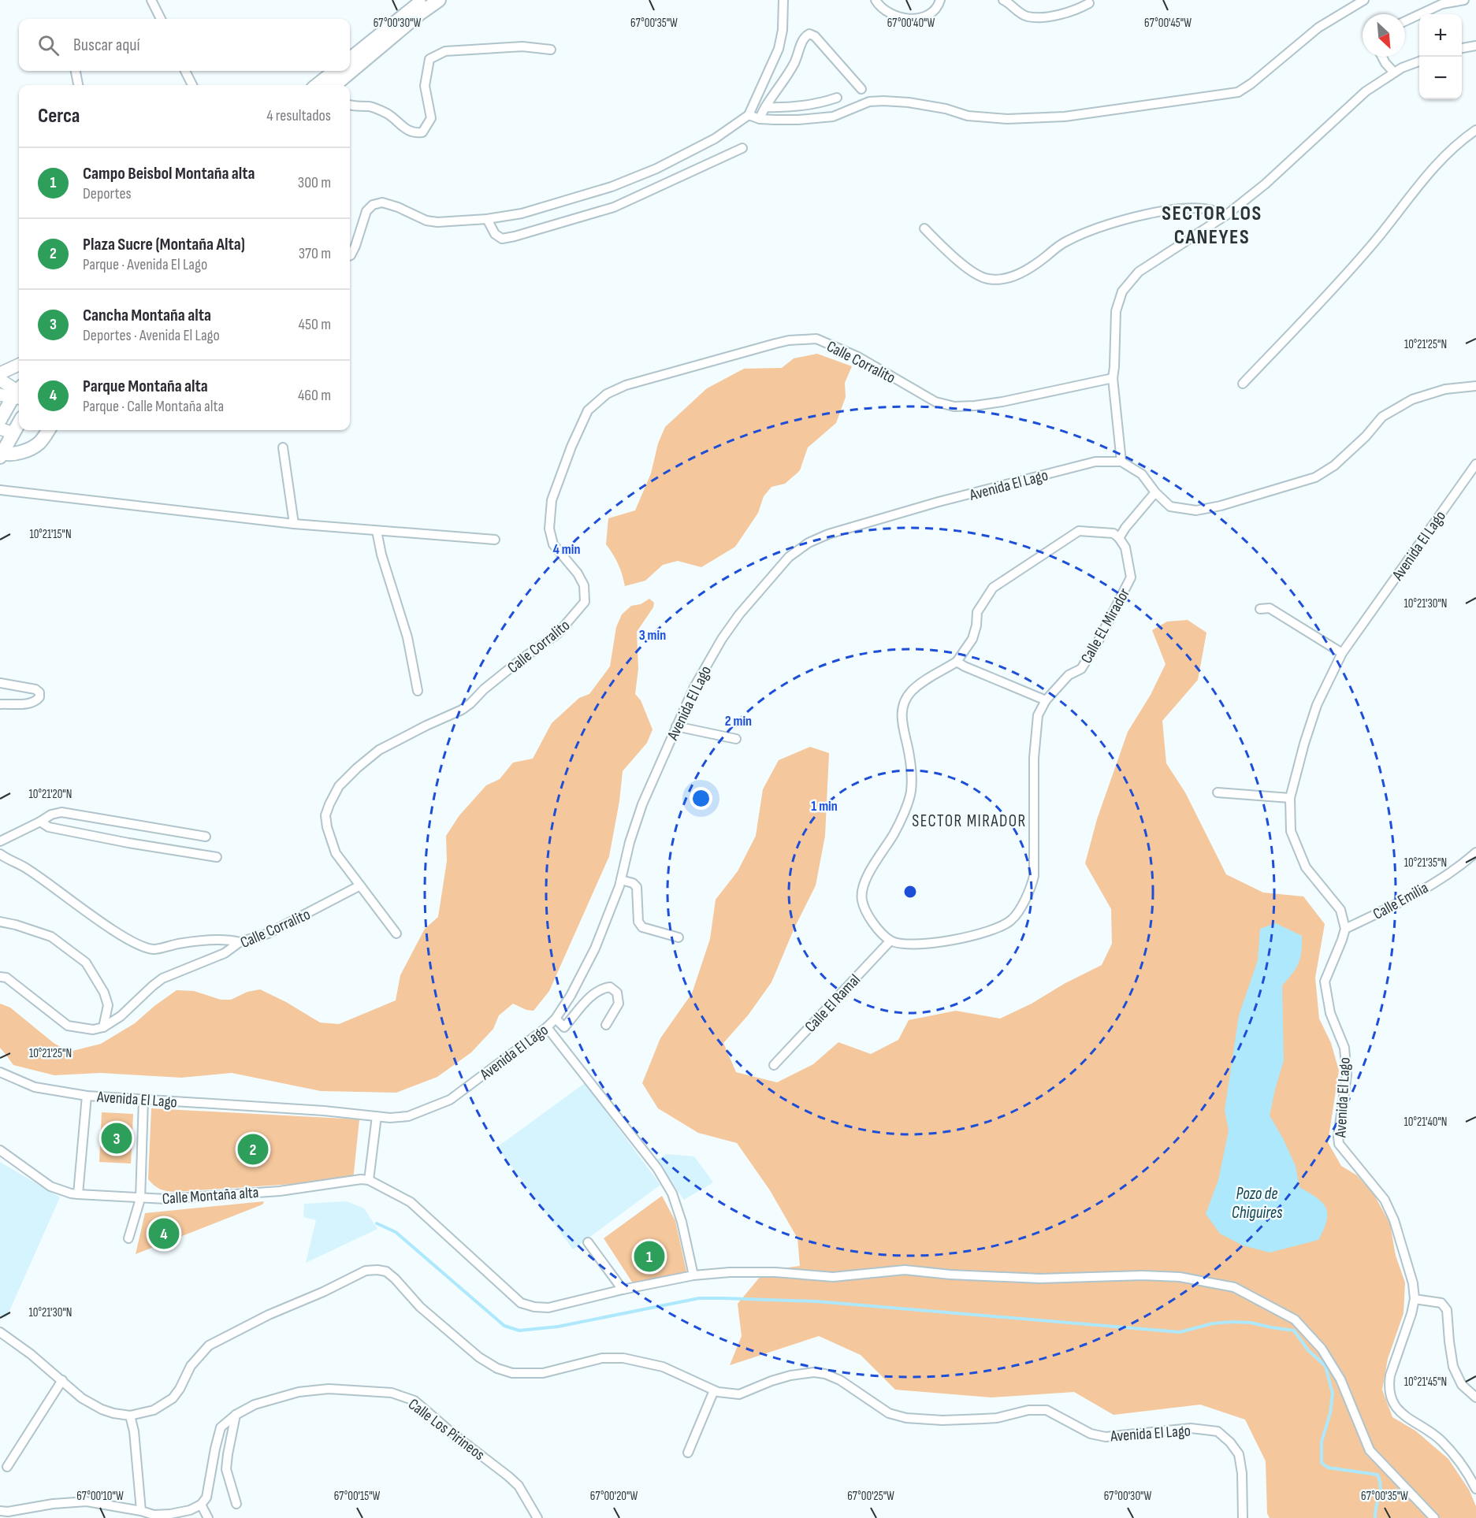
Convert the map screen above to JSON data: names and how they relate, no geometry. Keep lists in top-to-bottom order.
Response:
{
  "streets": {
    "street": [
      "Calle Corralito",
      "Avenida El Lago",
      "Calle EL Mirador",
      "Calle Emilia",
      "Calle El Ramal",
      "Calle Montaña alta",
      "Calle Los Pirineos"
    ]
  },
  "crossings": [
    ["Avenida El Lago", "Calle Emilia"]
  ],
  "districts": ["SECTOR LOS CANEYES", "SECTOR MIRADOR"],
  "water": ["Pozo de Chiguires"],
  "north": "bottom right",
  "page": {
    "map_buttons": ["+", "−"],
    "search": "Buscar aquí",
    "heading": ["Cerca", "4 resultados"],
    "list": [
      {
        "mark": "1",
        "name": "Campo Beisbol Montaña alta",
        "note": "Deportes",
        "value": "300 m"
      },
      {
        "mark": "2",
        "name": "Plaza Sucre (Montaña Alta)",
        "note": "Parque · Avenida El Lago",
        "value": "370 m"
      },
      {
        "mark": "3",
        "name": "Cancha Montaña alta",
        "note": "Deportes · Avenida El Lago",
        "value": "450 m"
      },
      {
        "mark": "4",
        "name": "Parque Montaña alta",
        "note": "Parque · Calle Montaña alta",
        "value": "460 m"
      }
    ],
    "pins": [
      "3",
      "2",
      "4",
      "1"
    ]
  },
  "coordinates": [
    "67°00'30\"W",
    "67°00'35\"W",
    "67°00'40\"W",
    "67°00'45\"W",
    "10°21'25\"N",
    "10°21'15\"N",
    "10°21'30\"N",
    "10°21'20\"N",
    "10°21'35\"N",
    "10°21'40\"N",
    "10°21'45\"N",
    "67°00'10\"W",
    "67°00'15\"W",
    "67°00'20\"W",
    "67°00'25\"W"
  ],
  "rings": [
    "4 min",
    "3 min",
    "2 min",
    "1 min"
  ]
}
